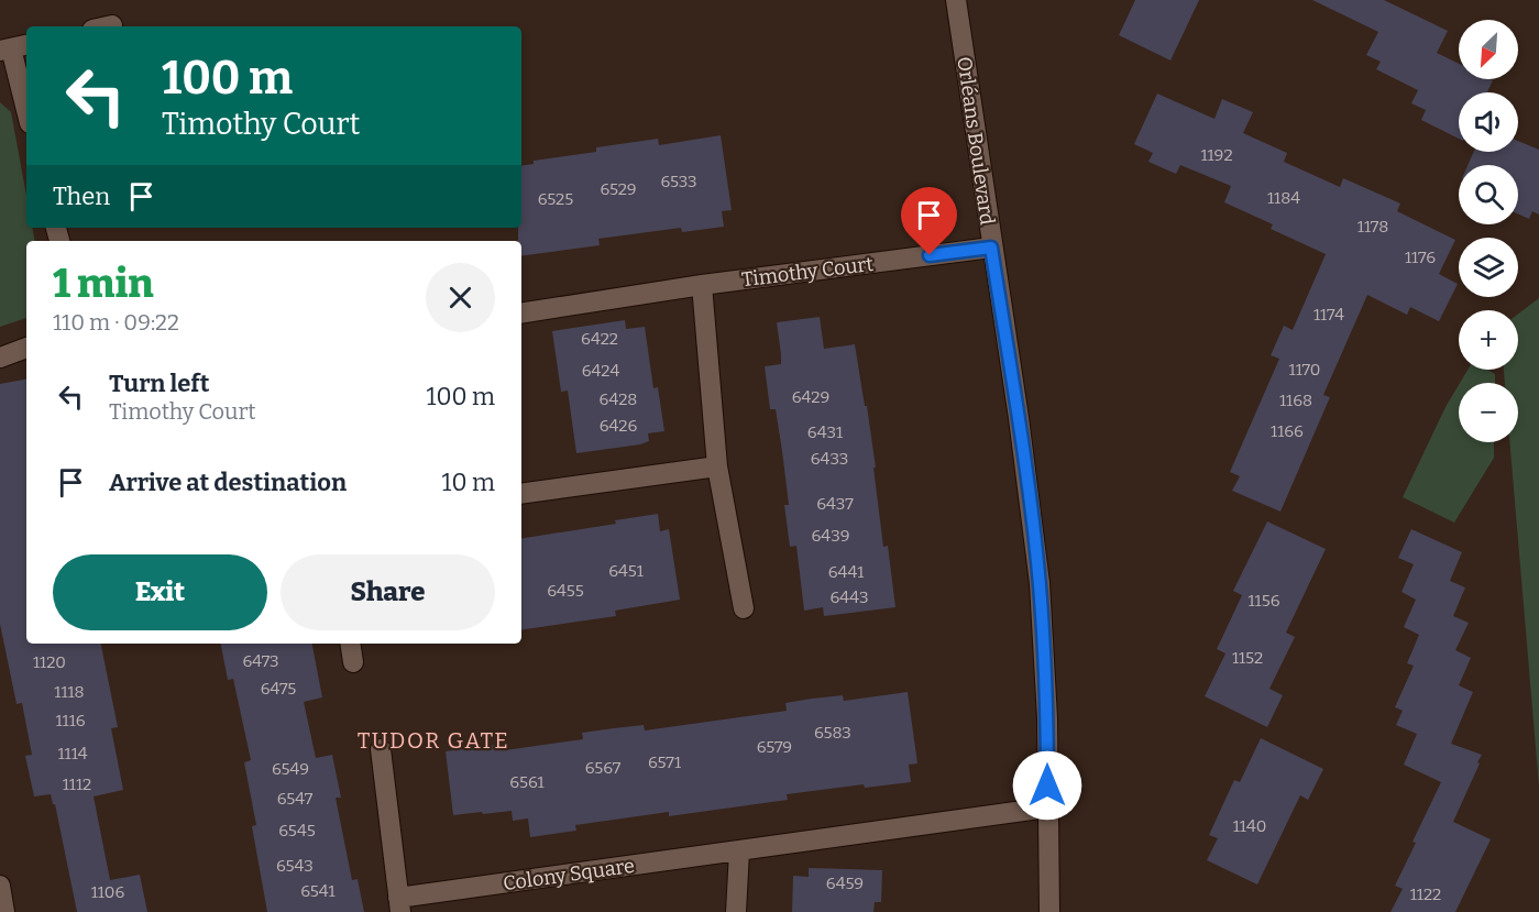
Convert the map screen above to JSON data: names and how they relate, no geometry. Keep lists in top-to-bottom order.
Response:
{
  "streets": {
    "street": ["Orléans Boulevard", "Timothy Court", "Colony Square"]
  },
  "crossings": [
    ["Orléans Boulevard", "Timothy Court"],
    ["Orléans Boulevard", "Colony Square"]
  ],
  "districts": ["TUDOR GATE"],
  "house_numbers": [
    "1192",
    "6533",
    "6529",
    "1184",
    "6525",
    "1178",
    "1176",
    "1174",
    "6422",
    "1170",
    "6424",
    "6429",
    "6428",
    "1168",
    "6426",
    "1166",
    "6431",
    "6433",
    "6437",
    "6439",
    "6451",
    "6441",
    "6455",
    "6443",
    "1156",
    "1152",
    "6473",
    "1120",
    "6475",
    "1118",
    "1116",
    "6583",
    "6579",
    "1114",
    "6571",
    "6567",
    "6549",
    "6561",
    "1112",
    "6547",
    "1140",
    "6545",
    "6543",
    "6459",
    "6541",
    "1106",
    "1122"
  ],
  "north": "bottom left",
  "page": {
    "map_buttons": ["+", "−"],
    "turn": ["100 m", "Timothy Court"],
    "then": "Then",
    "heading": ["1 min", "110 m · 09:22"],
    "list": [
      {
        "name": "Turn left",
        "note": "Timothy Court",
        "value": "100 m"
      },
      {
        "name": "Arrive at destination",
        "value": "10 m"
      }
    ],
    "buttons": ["Exit", "Share"]
  }
}
